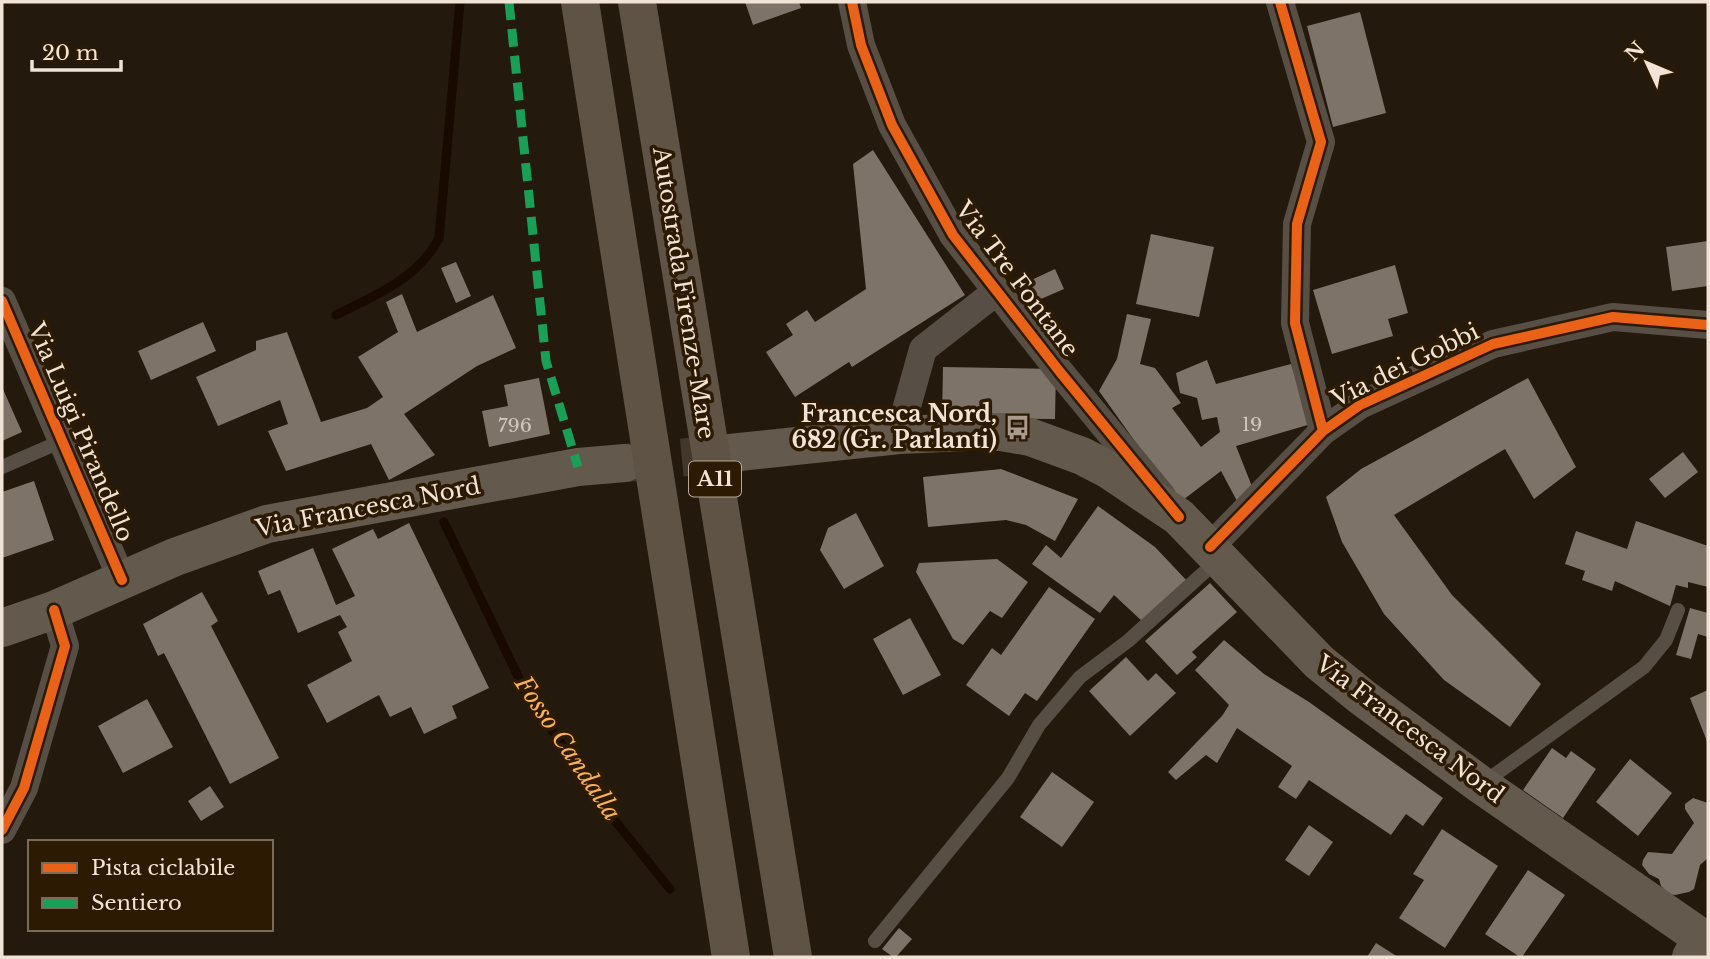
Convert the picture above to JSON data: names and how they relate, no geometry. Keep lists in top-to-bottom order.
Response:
{
  "streets": {
    "highway": ["Autostrada Firenze-Mare", "A11"],
    "main road": ["Via Francesca Nord"],
    "street": ["Via Tre Fontane", "Via dei Gobbi", "Via Luigi Pirandello"]
  },
  "crossings": [
    ["Via Tre Fontane", "Via Francesca Nord"],
    ["Via dei Gobbi", "Via Francesca Nord"],
    ["Via Luigi Pirandello", "Via Francesca Nord"]
  ],
  "water": ["Fosso Candalla"],
  "places": {
    "bus stop": ["Francesca Nord, 682 (Gr. Parlanti)"]
  },
  "house_numbers": ["19", "796"],
  "legend": ["Pista ciclabile", "Sentiero"],
  "scale_bar": "20 m",
  "north": "top left"
}
